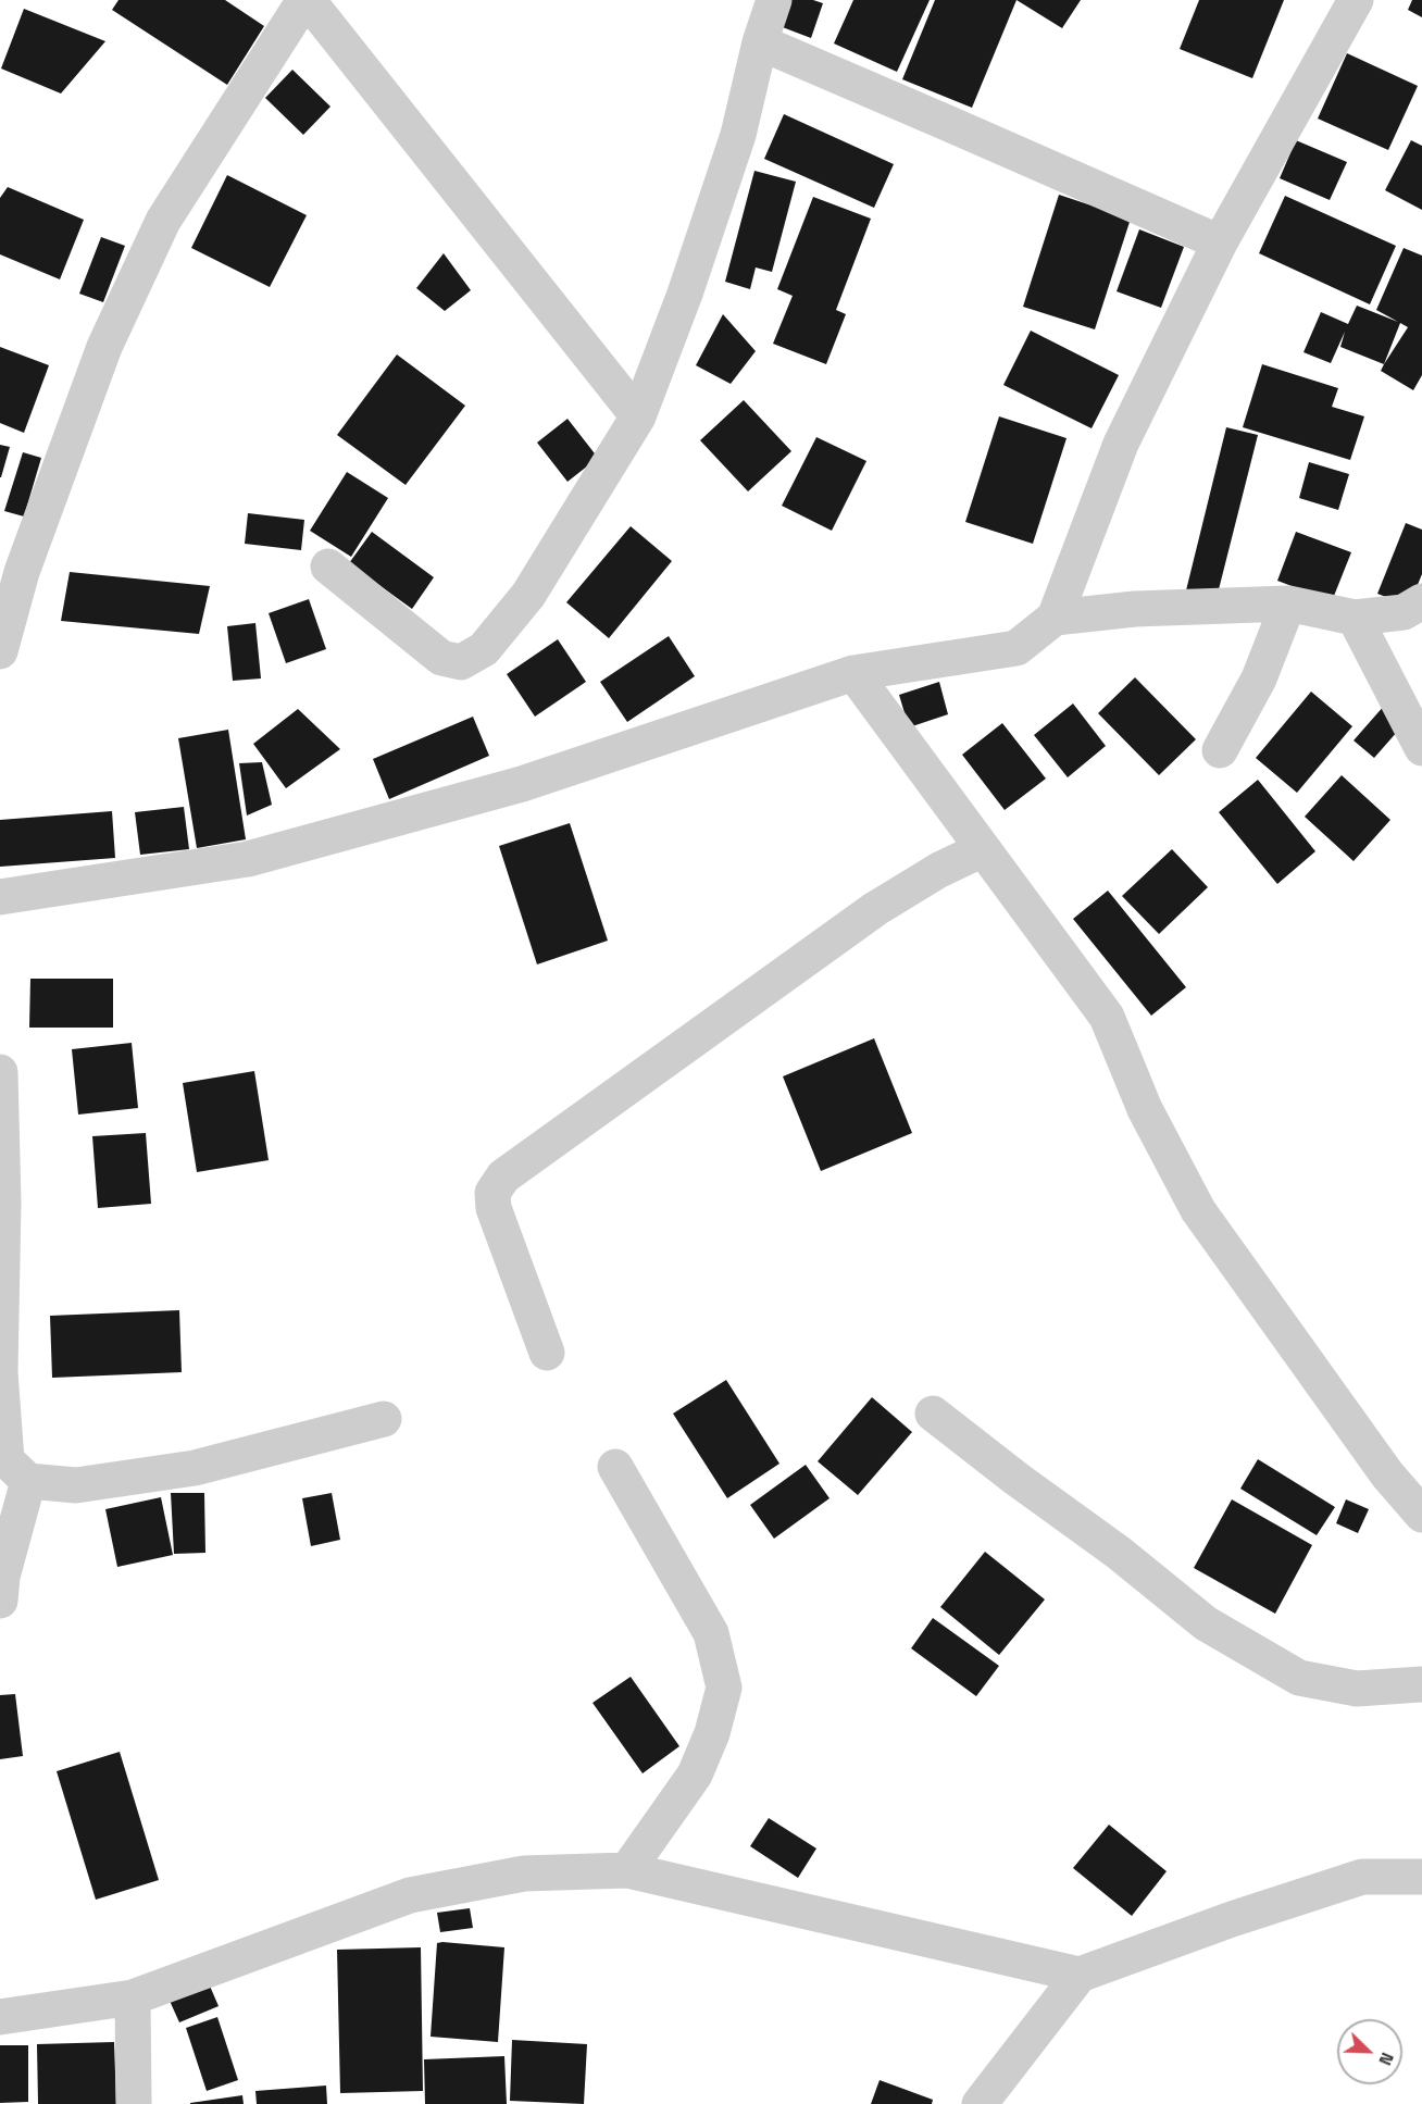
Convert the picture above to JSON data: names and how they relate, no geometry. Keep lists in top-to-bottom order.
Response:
{
  "north": "bottom right"
}
